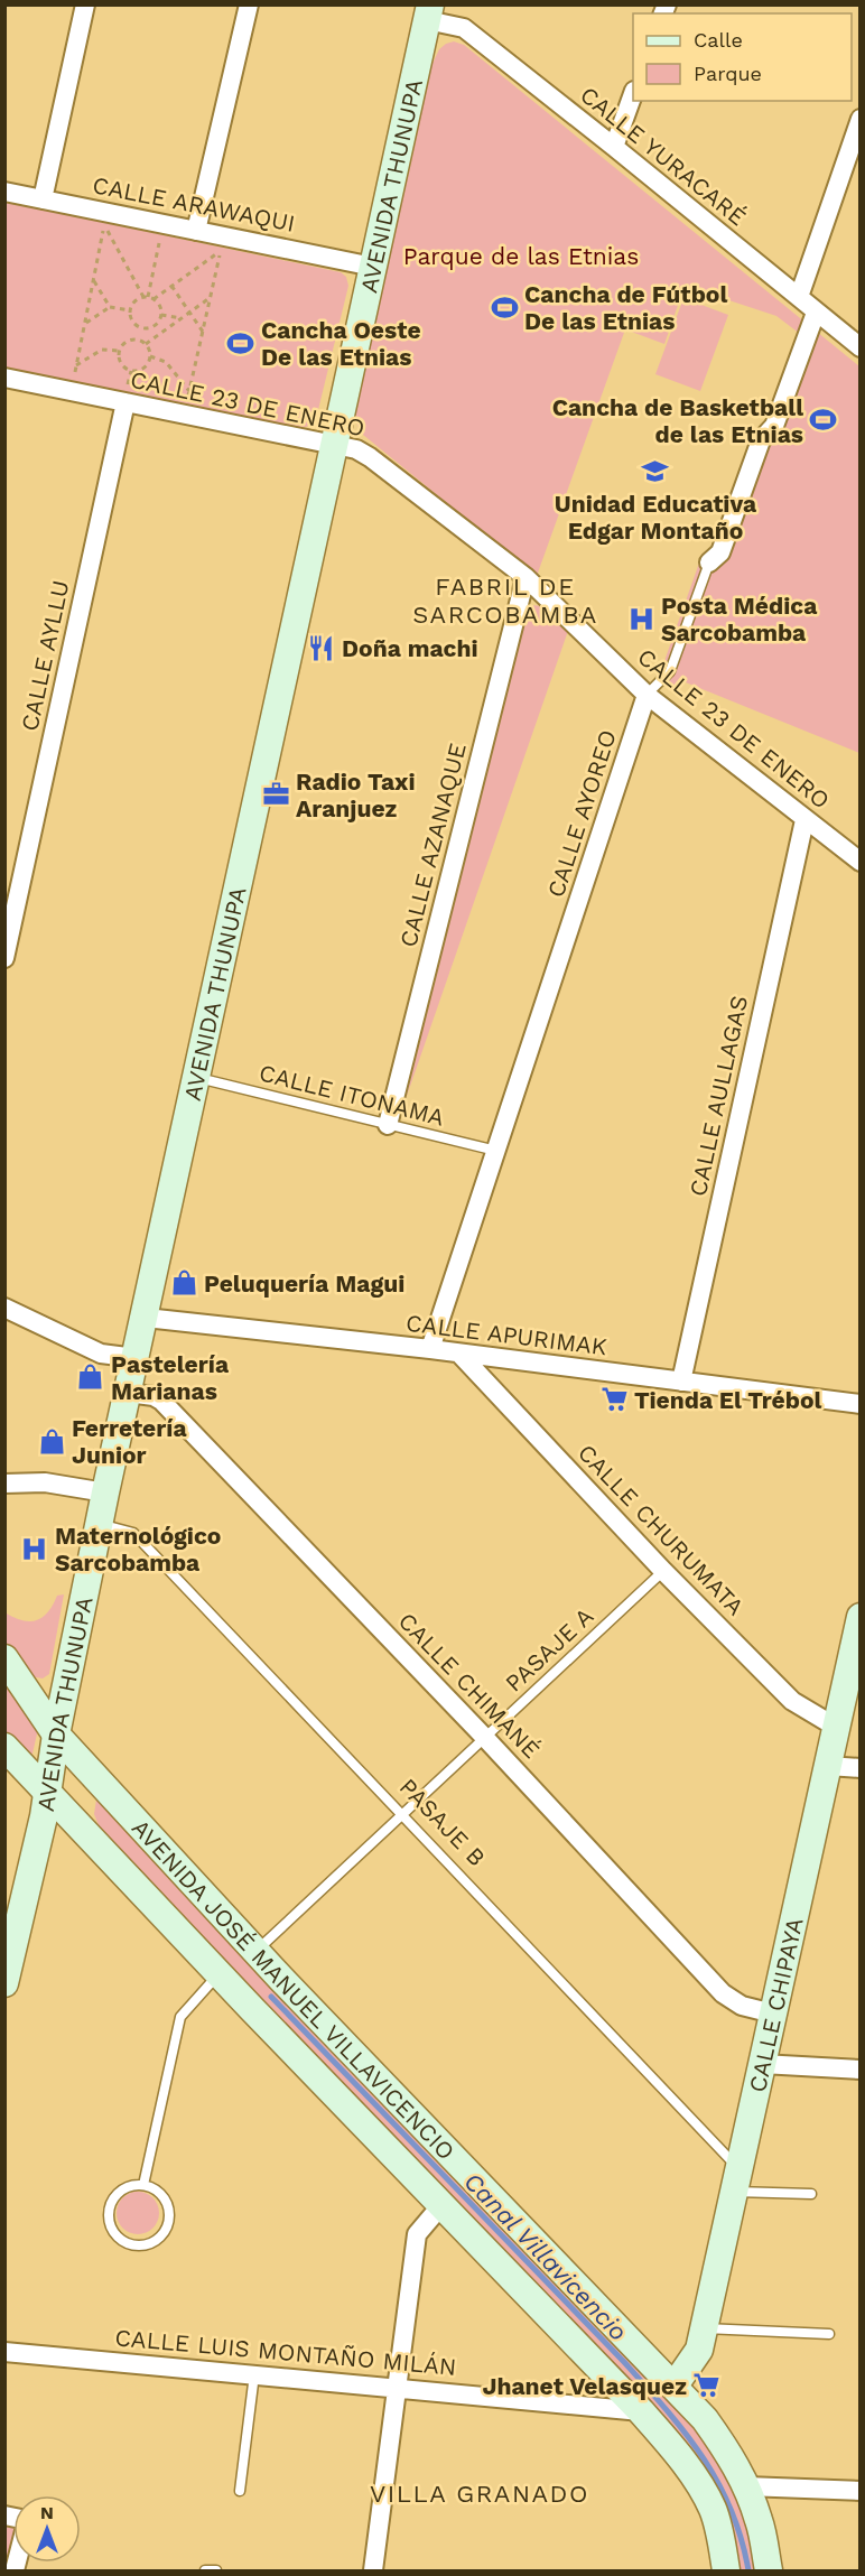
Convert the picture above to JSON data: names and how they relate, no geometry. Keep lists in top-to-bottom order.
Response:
{
  "streets": {
    "street": [
      "CALLE YURACARÉ",
      "AVENIDA THUNUPA",
      "CALLE ARAWAQUI",
      "CALLE 23 DE ENERO",
      "CALLE AYLLU",
      "CALLE AYOREO",
      "CALLE AZANAQUE",
      "CALLE AULLAGAS",
      "CALLE APURIMAK",
      "CALLE CHURUMATA",
      "CALLE CHIMANÉ",
      "AVENIDA JOSÉ MANUEL VILLAVICENCIO",
      "CALLE CHIPAYA",
      "CALLE LUIS MONTAÑO MILÁN"
    ],
    "lane": ["CALLE ITONAMA", "PASAJE A", "PASAJE B"]
  },
  "crossings": [
    ["CALLE YURACARÉ", "AVENIDA THUNUPA"],
    ["CALLE YURACARÉ", "CALLE AYOREO"],
    ["AVENIDA THUNUPA", "CALLE ARAWAQUI"],
    ["AVENIDA THUNUPA", "CALLE 23 DE ENERO"],
    ["AVENIDA THUNUPA", "CALLE ITONAMA"],
    ["AVENIDA THUNUPA", "CALLE APURIMAK"],
    ["AVENIDA THUNUPA", "CALLE CHIMANÉ"],
    ["AVENIDA THUNUPA", "PASAJE B"],
    ["AVENIDA THUNUPA", "AVENIDA JOSÉ MANUEL VILLAVICENCIO"],
    ["CALLE 23 DE ENERO", "CALLE AYLLU"],
    ["CALLE 23 DE ENERO", "CALLE AYOREO"],
    ["CALLE 23 DE ENERO", "CALLE AZANAQUE"],
    ["CALLE 23 DE ENERO", "CALLE AULLAGAS"],
    ["CALLE AYOREO", "CALLE ITONAMA"],
    ["CALLE AYOREO", "CALLE APURIMAK"],
    ["CALLE AZANAQUE", "CALLE ITONAMA"],
    ["CALLE AULLAGAS", "CALLE APURIMAK"],
    ["CALLE APURIMAK", "CALLE CHURUMATA"],
    ["CALLE CHURUMATA", "PASAJE A"],
    ["CALLE CHURUMATA", "CALLE CHIPAYA"],
    ["PASAJE A", "CALLE CHIMANÉ"],
    ["PASAJE A", "PASAJE B"],
    ["PASAJE A", "AVENIDA JOSÉ MANUEL VILLAVICENCIO"],
    ["CALLE CHIMANÉ", "CALLE CHIPAYA"],
    ["PASAJE B", "CALLE CHIPAYA"],
    ["AVENIDA JOSÉ MANUEL VILLAVICENCIO", "CALLE CHIPAYA"],
    ["AVENIDA JOSÉ MANUEL VILLAVICENCIO", "CALLE LUIS MONTAÑO MILÁN"]
  ],
  "districts": ["FABRIL DE SARCOBAMBA", "VILLA GRANADO"],
  "water": ["Canal Villavicencio"],
  "parks": ["Parque de las Etnias"],
  "places": {
    "sports": ["Cancha de Fútbol De las Etnias", "Cancha Oeste De las Etnias", "Cancha de Basketball de las Etnias"],
    "school or university": ["Unidad Educativa Edgar Montaño"],
    "hospital": ["Posta Médica Sarcobamba", "Maternológico Sarcobamba"],
    "restaurant": ["Doña machi"],
    "office": ["Radio Taxi Aranjuez"],
    "shop": ["Peluquería Magui", "Pastelería Marianas", "Ferretería Junior"],
    "supermarket": ["Tienda El Trébol", "Jhanet Velasquez"]
  },
  "legend": ["Calle", "Parque"],
  "north": "top"
}
